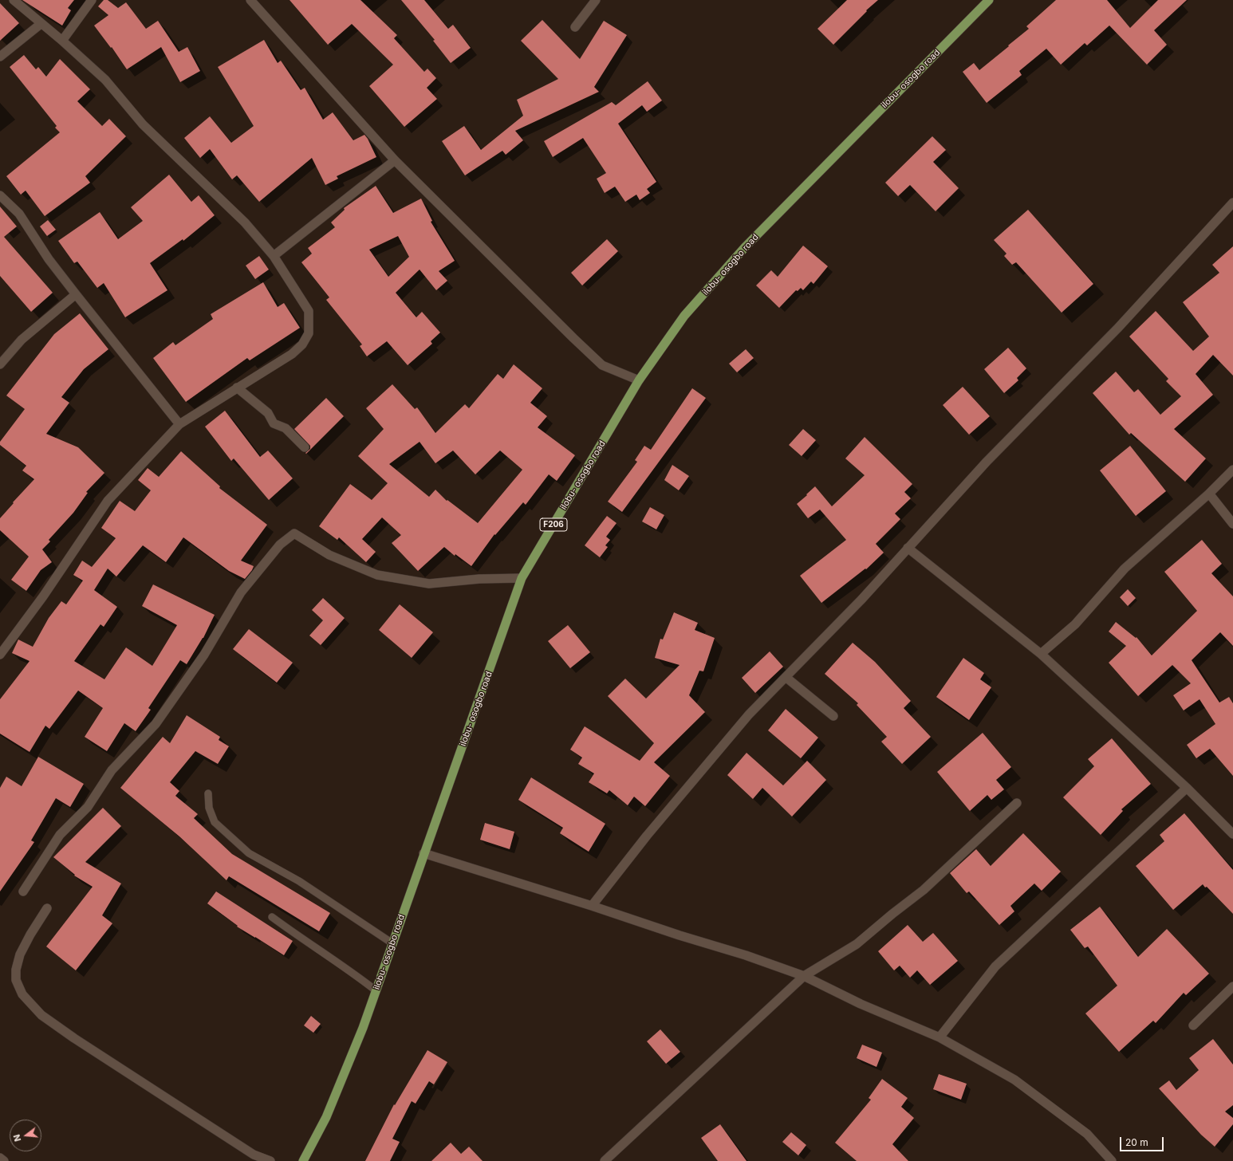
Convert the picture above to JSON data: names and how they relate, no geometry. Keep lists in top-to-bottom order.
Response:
{
  "streets": {
    "main road": ["ilobu- osogbo road", "F206"]
  },
  "scale_bar": "20 m",
  "north": "left"
}
